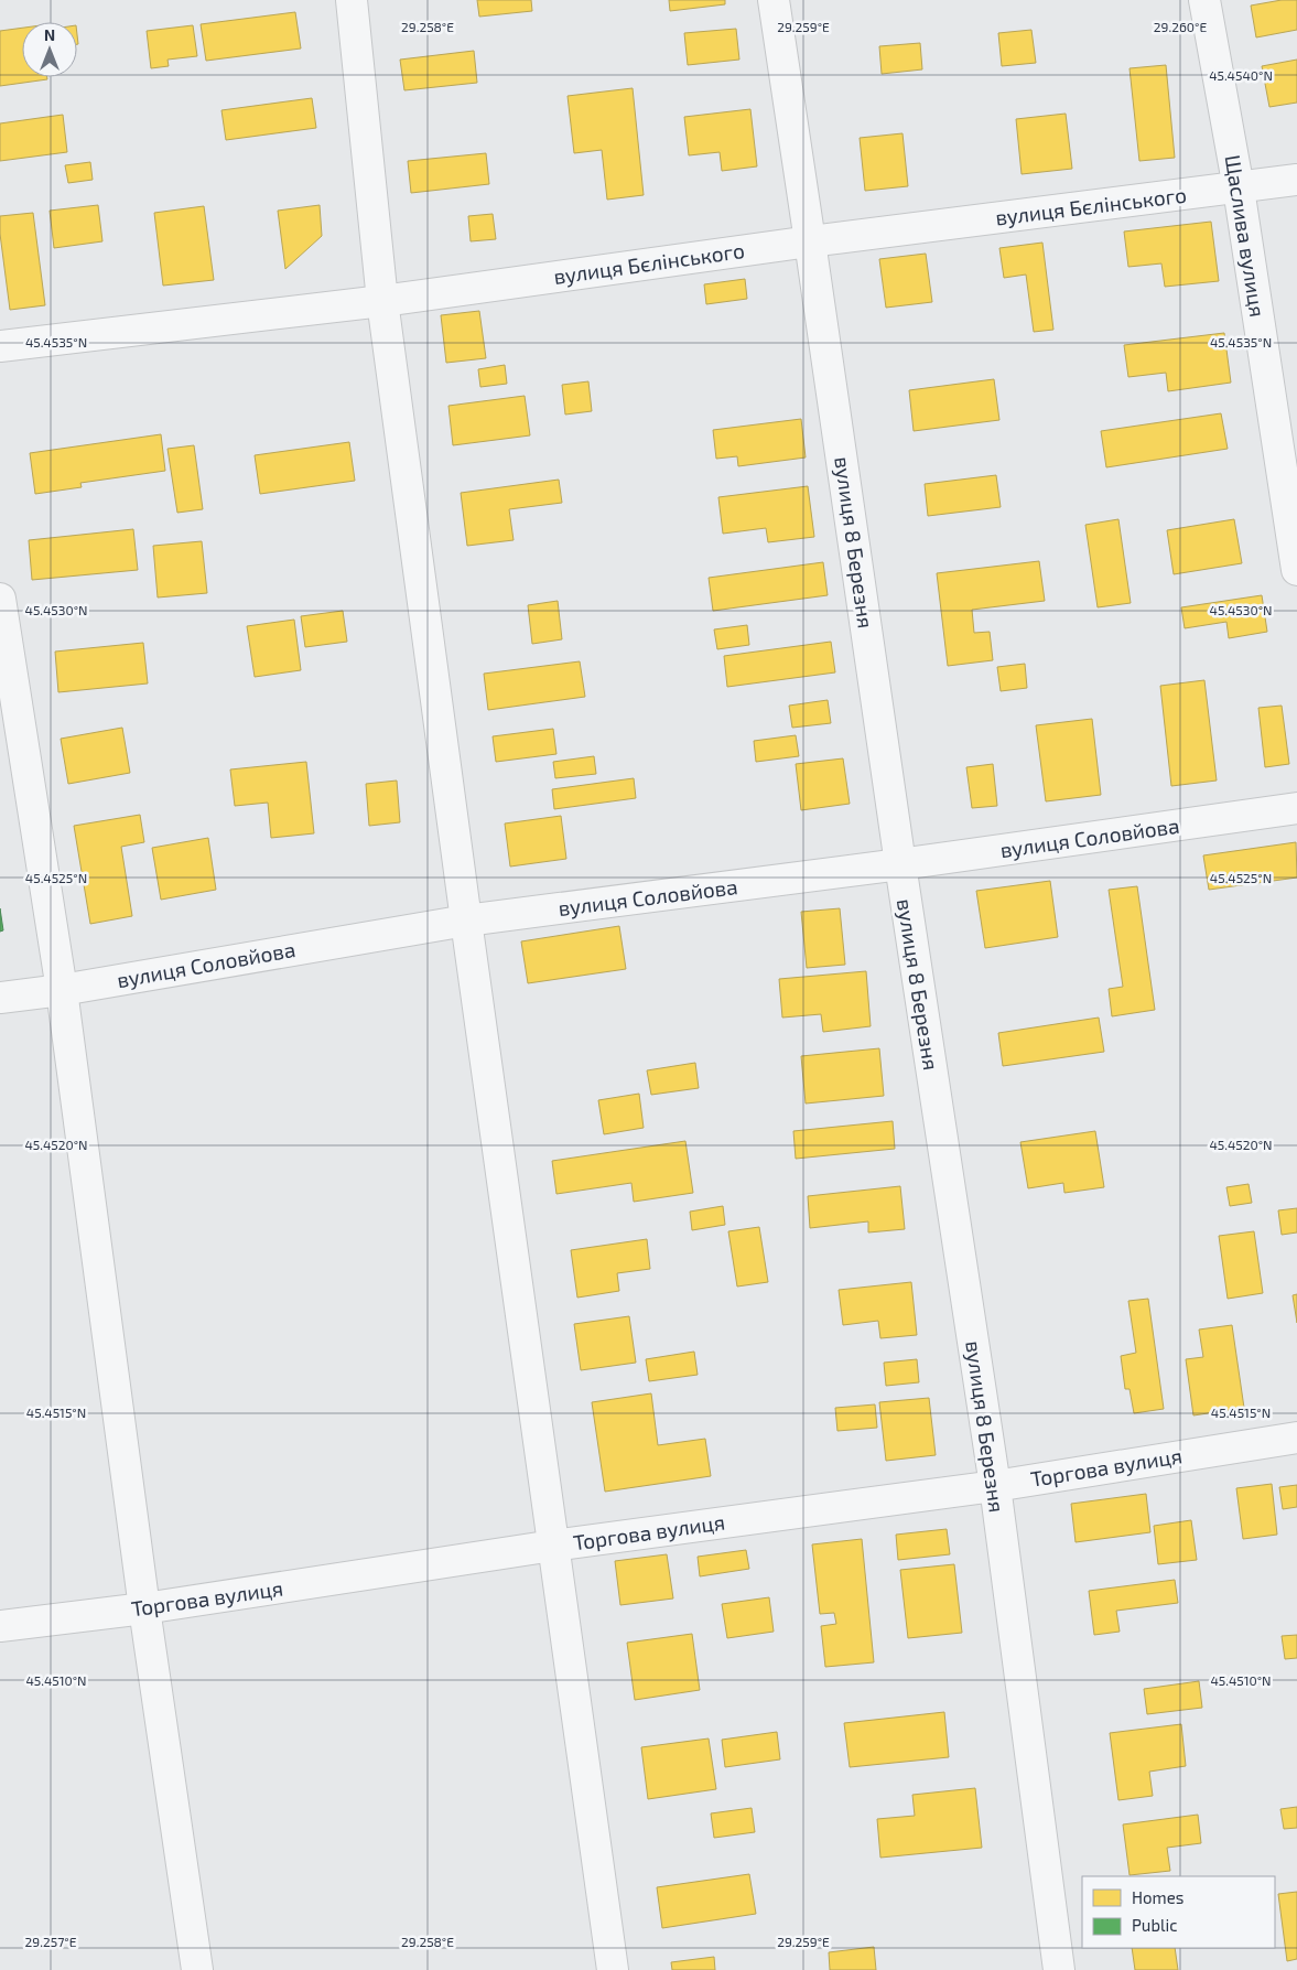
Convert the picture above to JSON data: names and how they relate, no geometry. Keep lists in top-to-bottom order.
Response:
{
  "streets": {
    "street": [
      "вулиця Бєлінського",
      "Щаслива вулиця",
      "вулиця 8 Березня",
      "вулиця Соловйова",
      "Торгова вулиця"
    ]
  },
  "crossings": [
    ["вулиця Бєлінського", "Щаслива вулиця"],
    ["вулиця Бєлінського", "вулиця 8 Березня"],
    ["вулиця 8 Березня", "вулиця Соловйова"],
    ["вулиця 8 Березня", "Торгова вулиця"]
  ],
  "legend": ["Homes", "Public"],
  "north": "top",
  "coordinates": [
    "29.258°E",
    "29.259°E",
    "29.260°E",
    "45.4540°N",
    "45.4535°N",
    "45.4530°N",
    "45.4525°N",
    "45.4520°N",
    "45.4515°N",
    "45.4510°N",
    "29.257°E"
  ]
}
